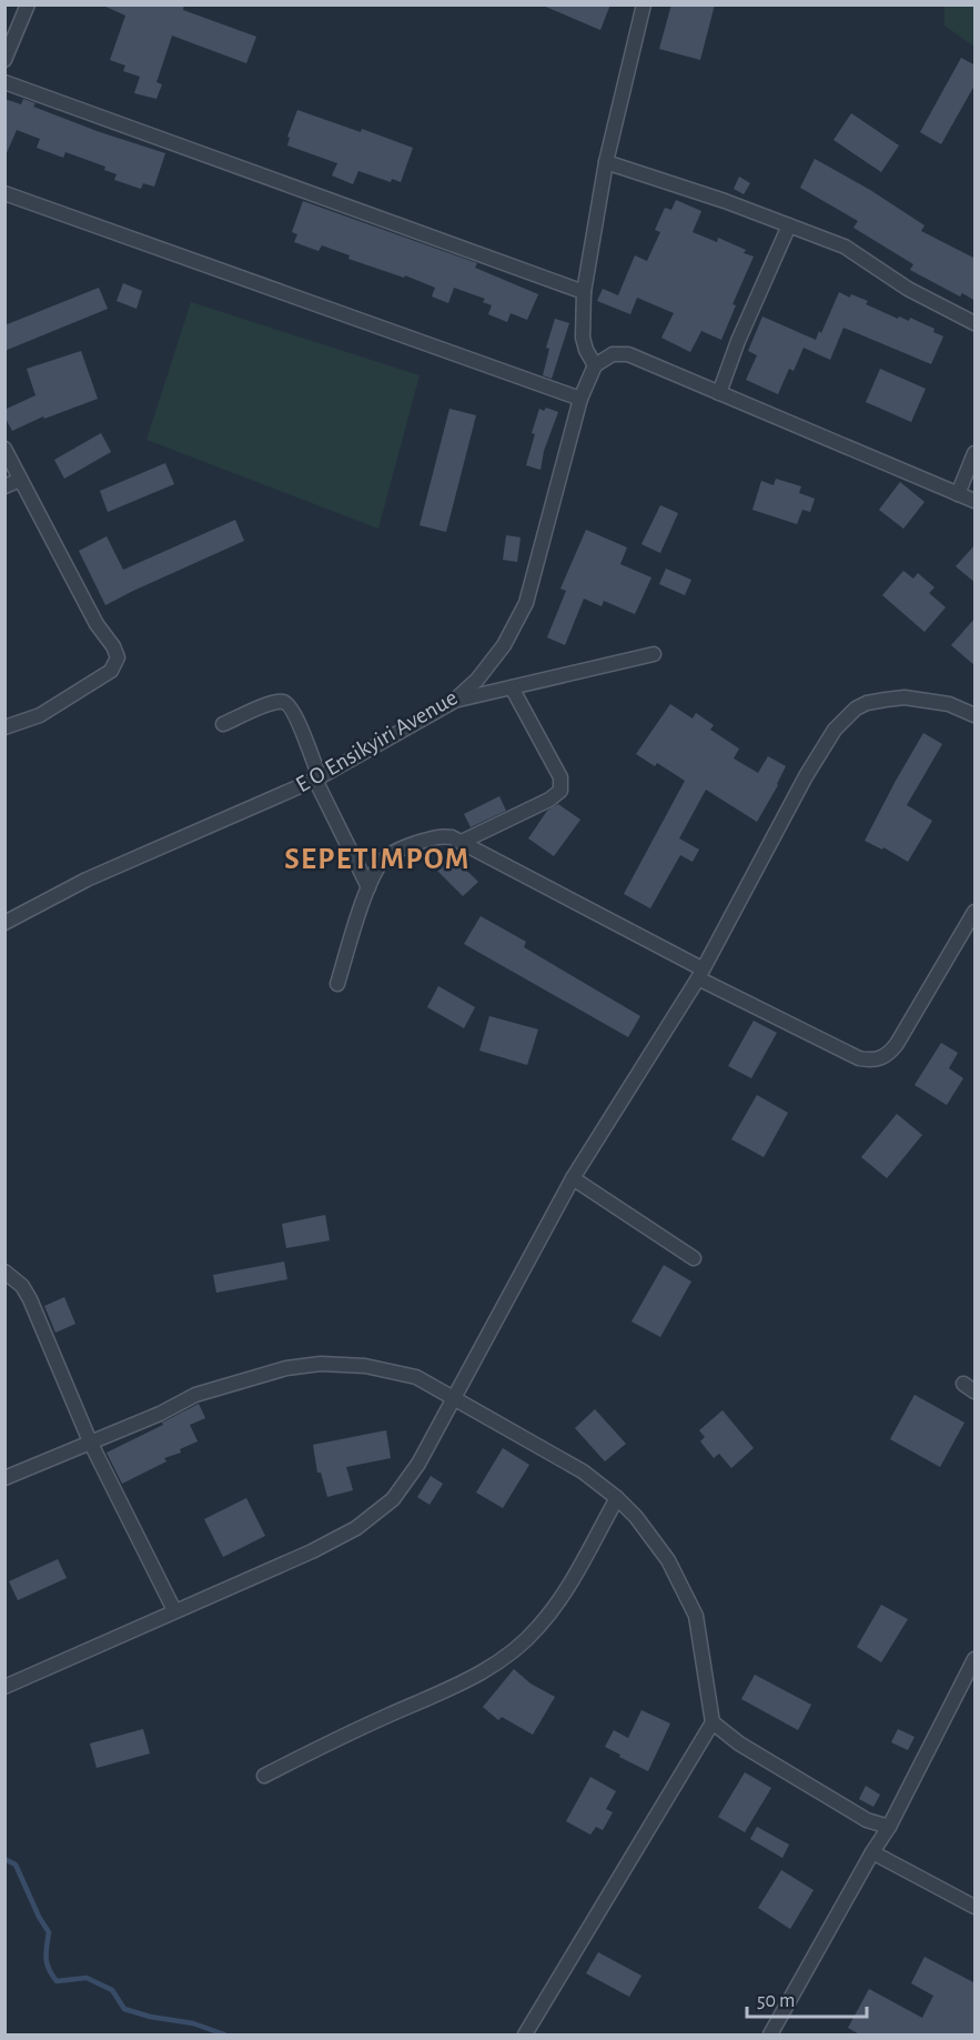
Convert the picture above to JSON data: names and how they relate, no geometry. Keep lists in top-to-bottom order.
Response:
{
  "streets": {
    "street": ["E O Ensikyiri Avenue"]
  },
  "districts": ["SEPETIMPOM"],
  "scale_bar": "50 m"
}
